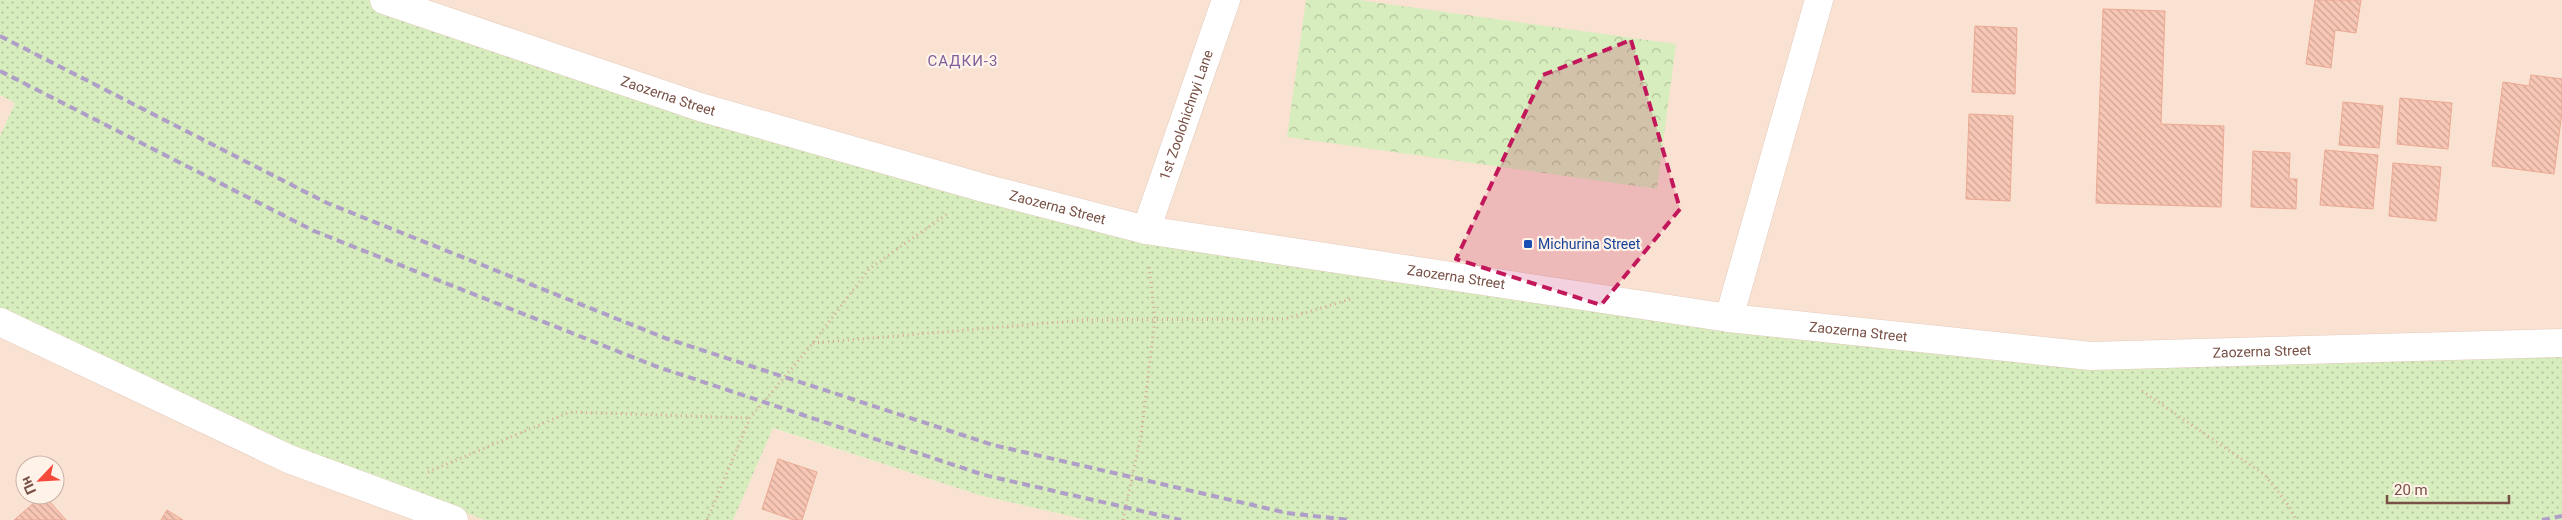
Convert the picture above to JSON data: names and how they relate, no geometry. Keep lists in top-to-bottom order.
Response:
{
  "streets": {
    "street": ["Zaozerna Street", "1st Zoolohichnyi Lane"]
  },
  "crossings": [
    ["Zaozerna Street", "1st Zoolohichnyi Lane"]
  ],
  "districts": ["САДКИ-3"],
  "places": {
    "transit": ["Michurina Street"]
  },
  "scale_bar": "20 m",
  "north": "bottom left"
}
